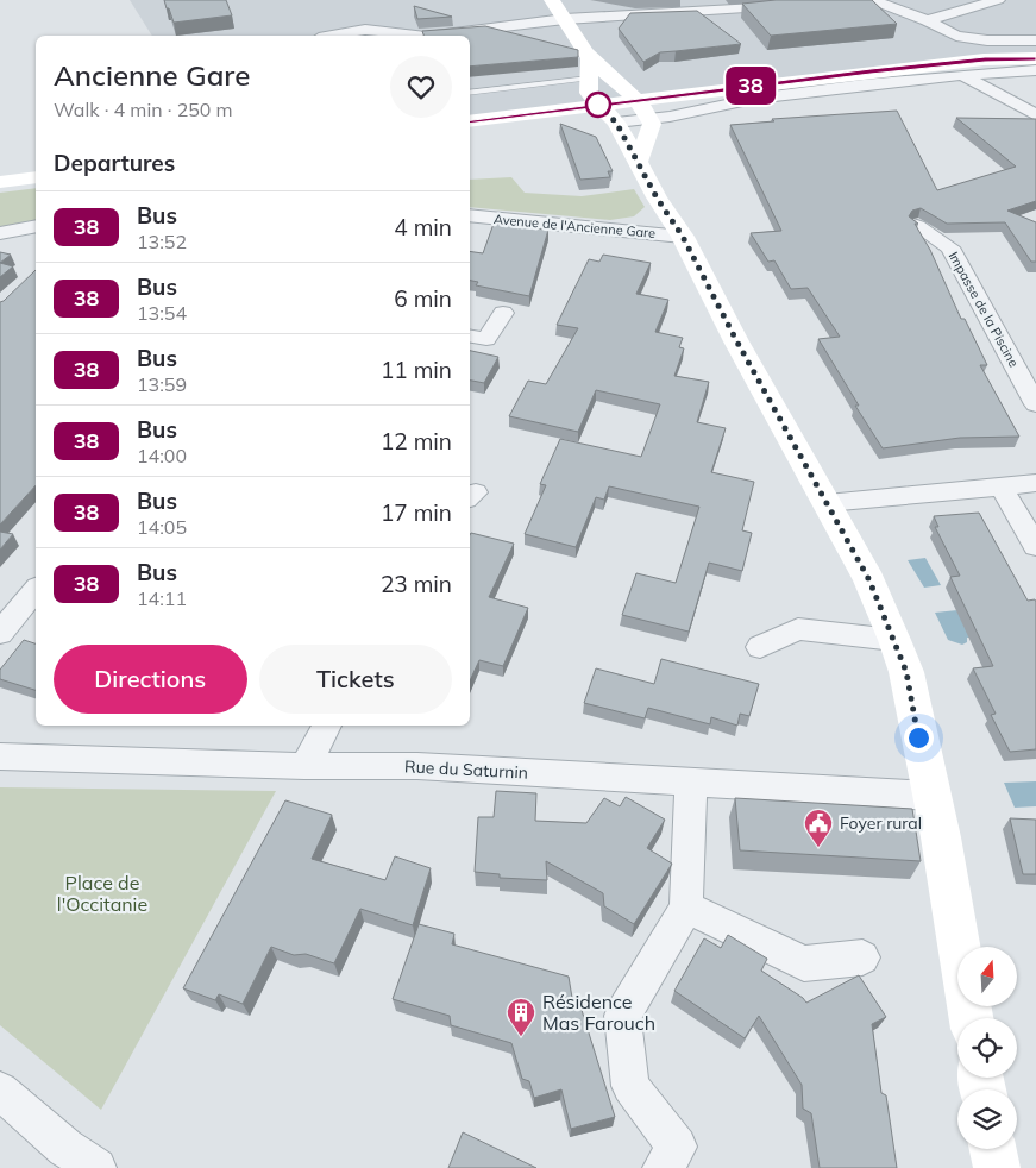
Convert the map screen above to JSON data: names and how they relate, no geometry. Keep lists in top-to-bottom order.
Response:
{
  "streets": {
    "street": ["Avenue de l'Ancienne Gare", "Impasse de la Piscine", "Rue du Saturnin"]
  },
  "parks": ["Place de l'Occitanie"],
  "places": {
    "public building": ["Foyer rural"],
    "building": ["Résidence Mas Farouch"]
  },
  "lines": ["bus line 38"],
  "north": "top",
  "page": {
    "on_map": "38",
    "heading": [
      ["Ancienne Gare", "Walk · 4 min · 250 m"],
      "Departures"
    ],
    "list": [
      {
        "mark": "38",
        "name": "Bus",
        "note": "13:52",
        "value": "4 min"
      },
      {
        "mark": "38",
        "name": "Bus",
        "note": "13:54",
        "value": "6 min"
      },
      {
        "mark": "38",
        "name": "Bus",
        "note": "13:59",
        "value": "11 min"
      },
      {
        "mark": "38",
        "name": "Bus",
        "note": "14:00",
        "value": "12 min"
      },
      {
        "mark": "38",
        "name": "Bus",
        "note": "14:05",
        "value": "17 min"
      },
      {
        "mark": "38",
        "name": "Bus",
        "note": "14:11",
        "value": "23 min"
      }
    ],
    "buttons": ["Directions", "Tickets"]
  }
}
